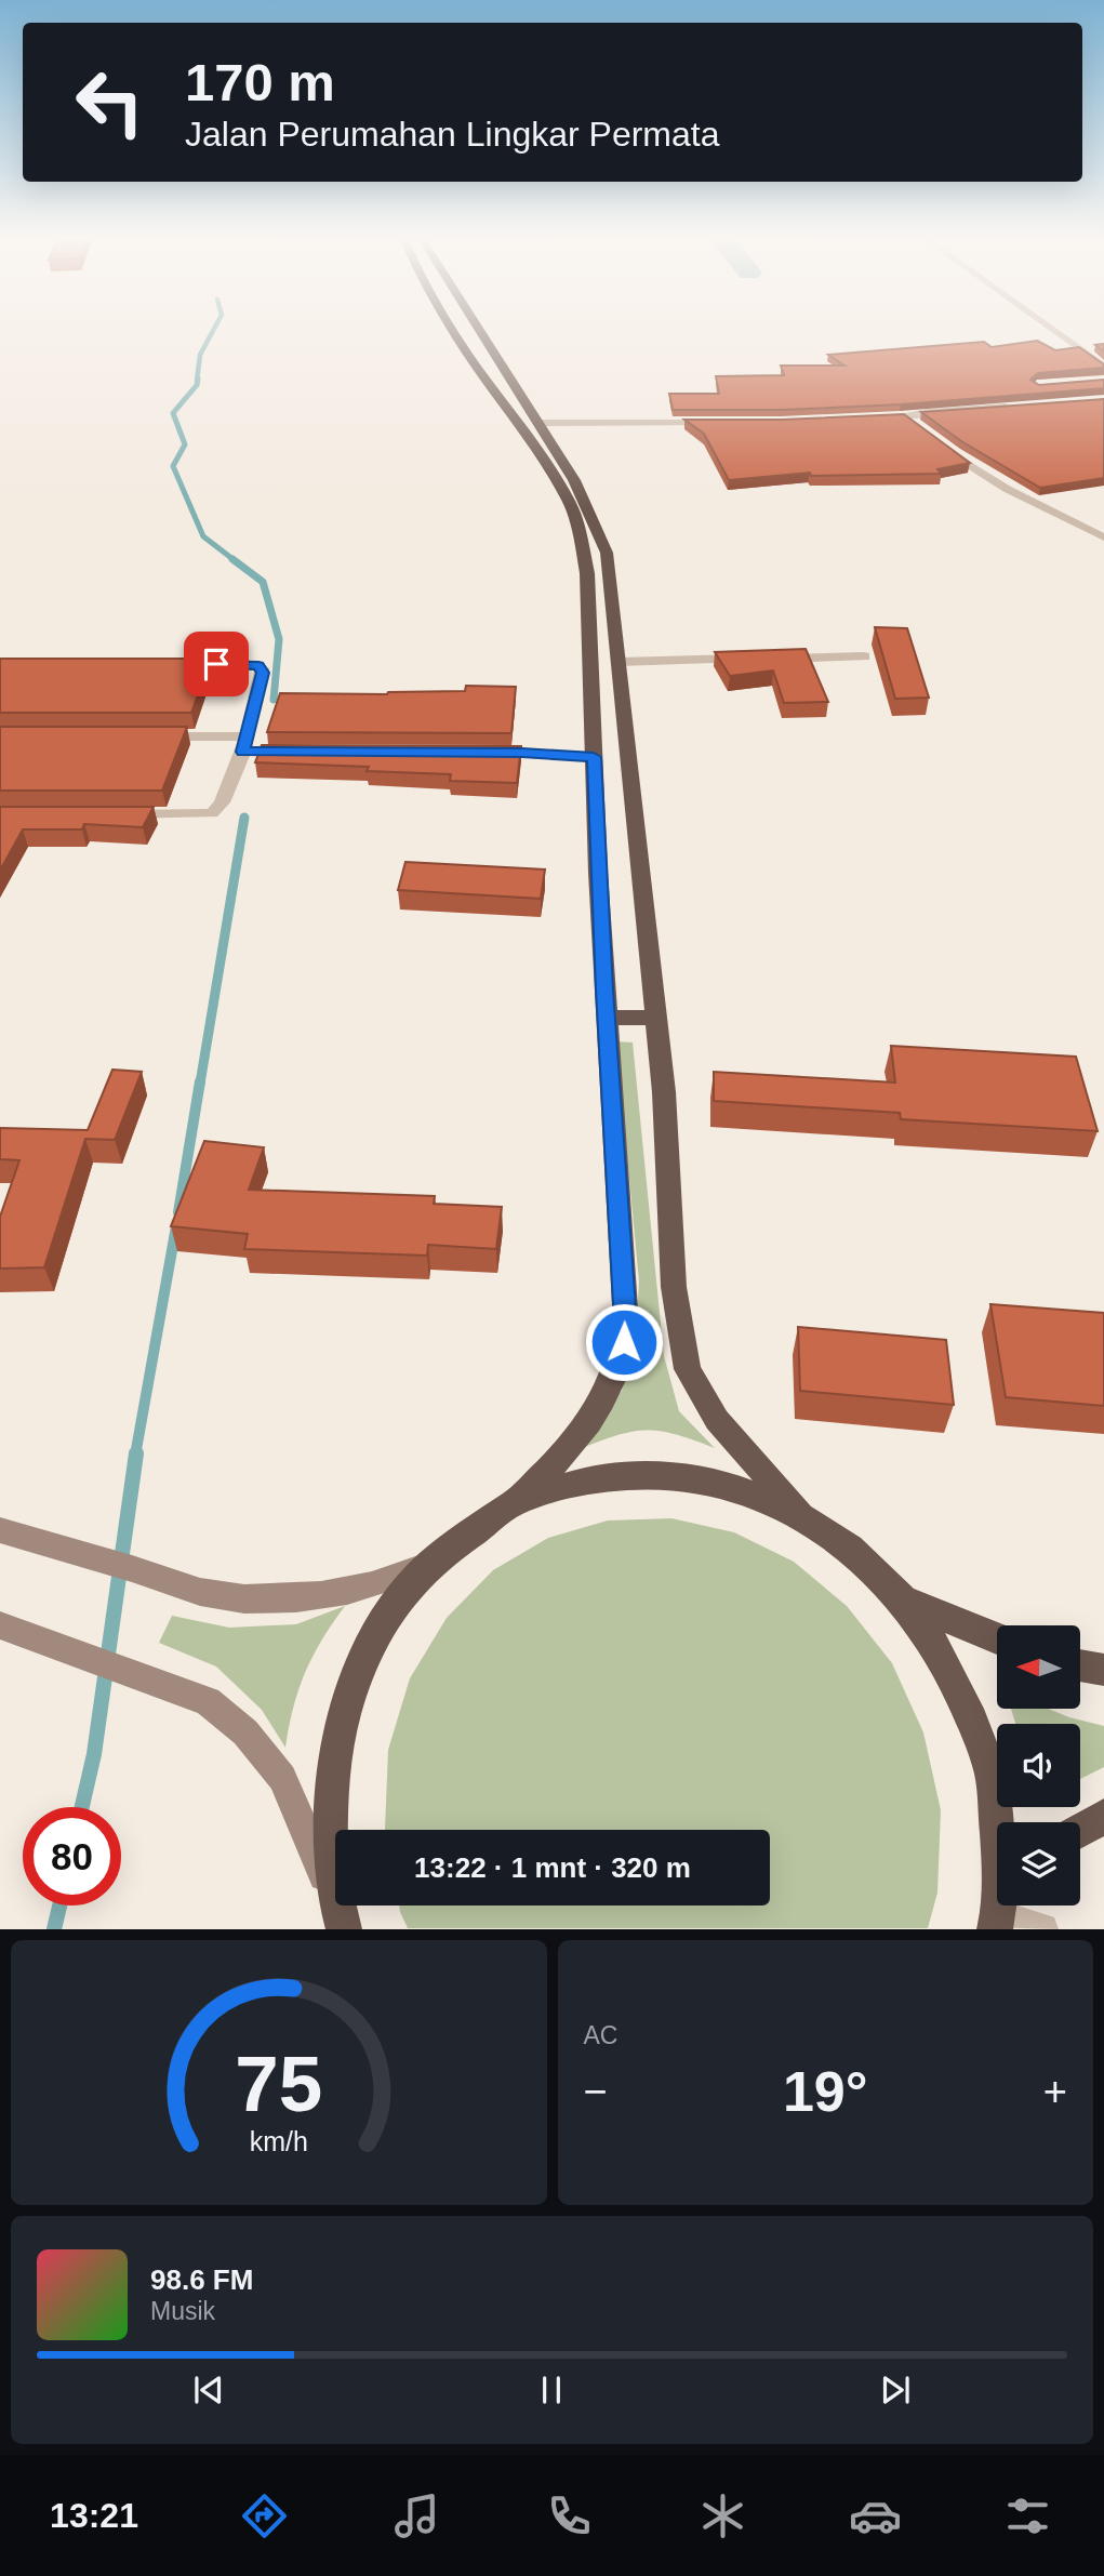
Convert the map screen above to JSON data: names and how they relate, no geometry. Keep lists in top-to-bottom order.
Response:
{
  "north": "left",
  "page": {
    "turn": ["170 m", "Jalan Perumahan Lingkar Permata"],
    "limit": "80",
    "trip": "13:22 · 1 mnt · 320 m",
    "tile": "AC",
    "heat": ["−", "19°", "+"],
    "song": ["98.6 FM", "Musik"],
    "tabs": "13:21",
    "gauge": ["75", "km/h"]
  }
}
